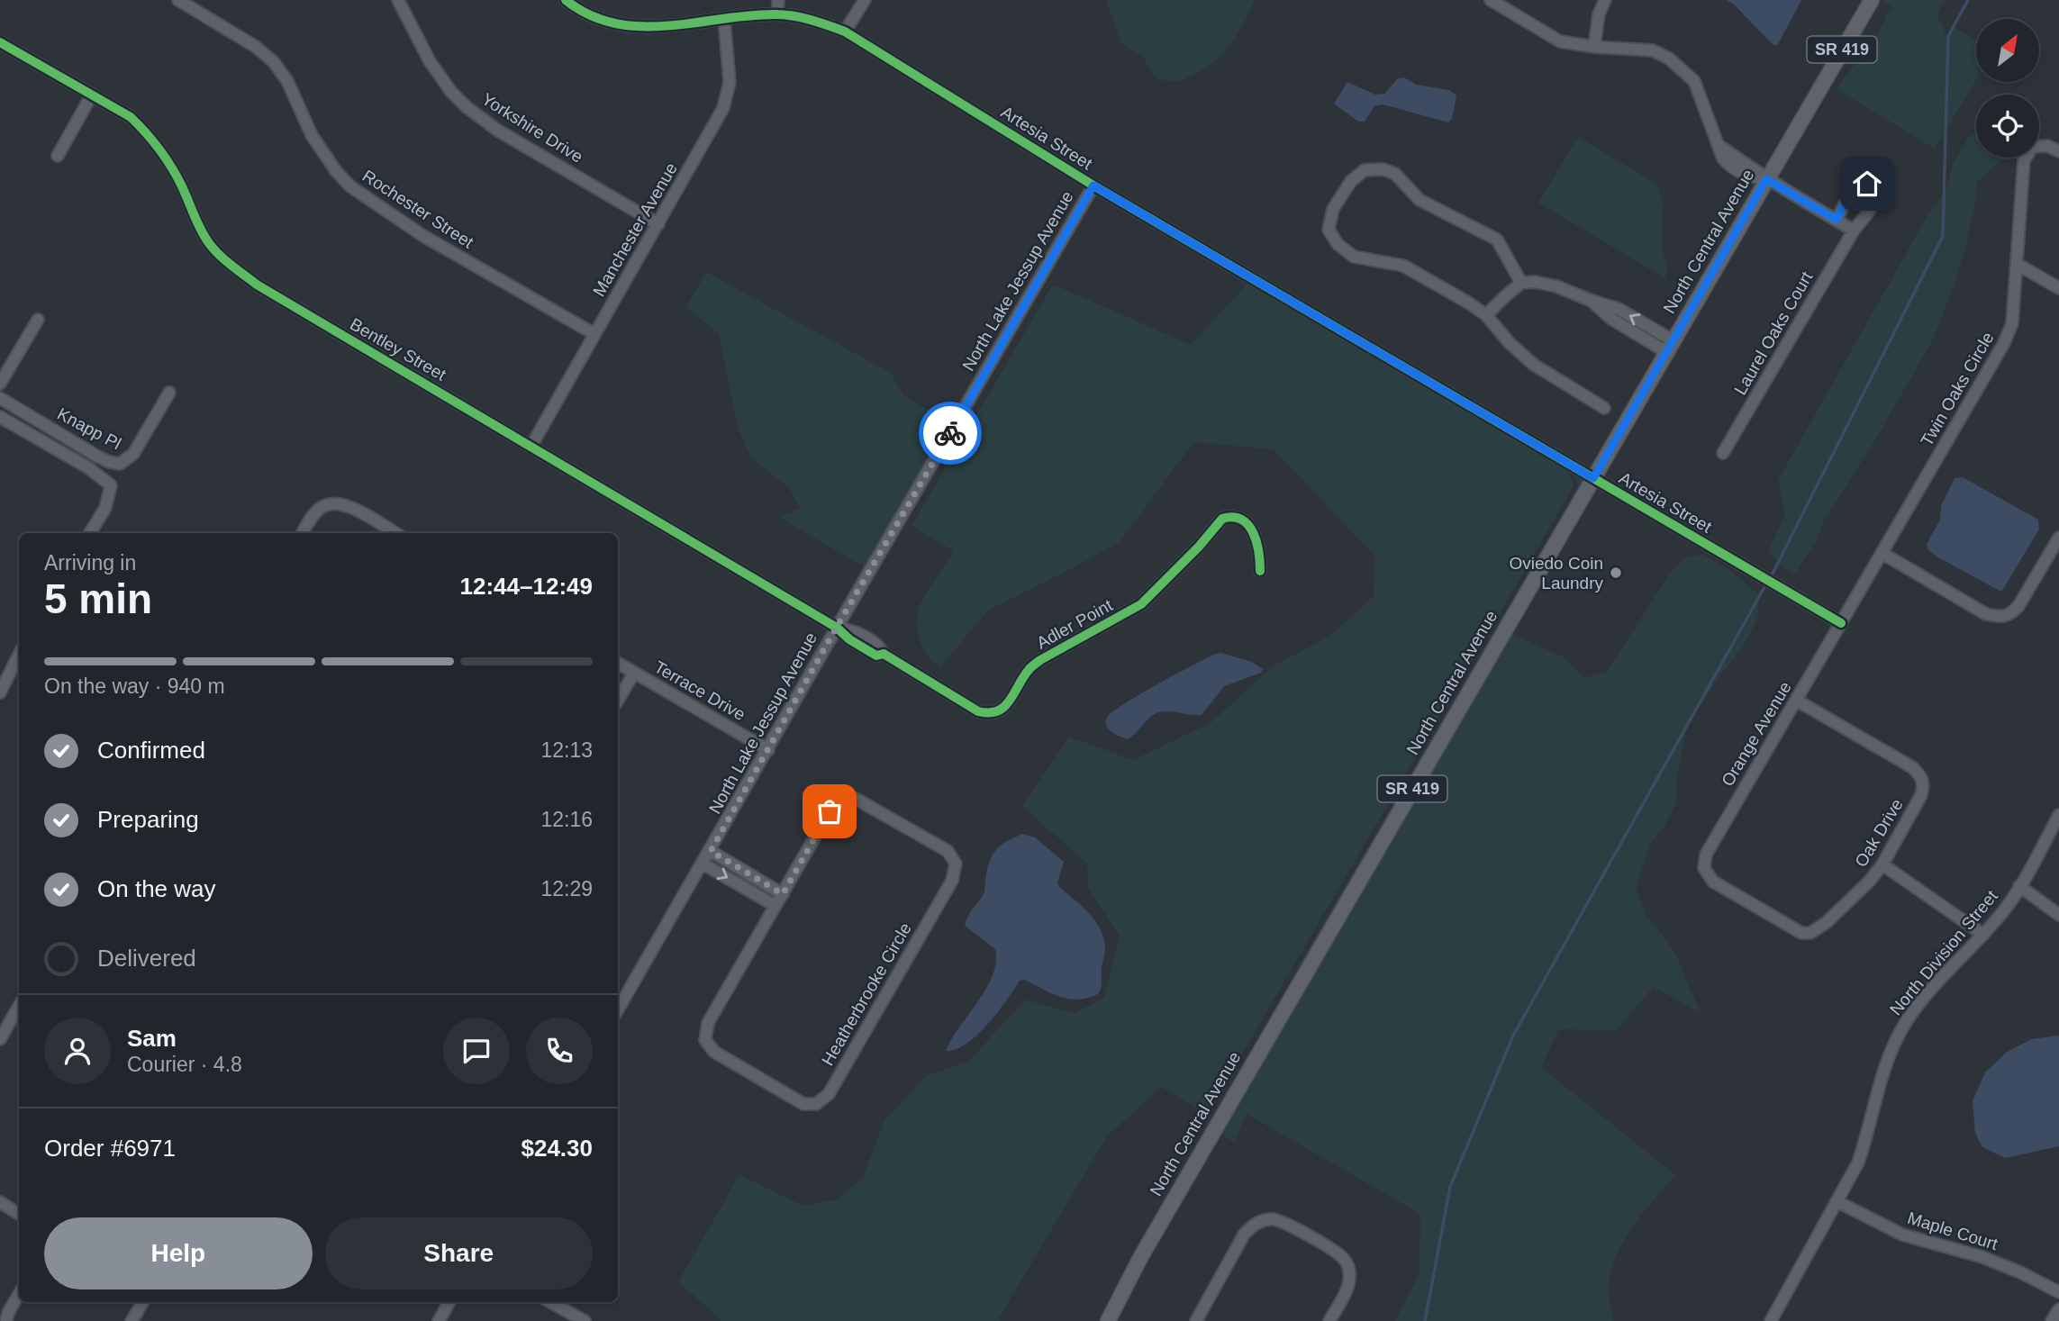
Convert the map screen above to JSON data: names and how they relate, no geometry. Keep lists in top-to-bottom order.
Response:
{
  "streets": {
    "main road": ["SR 419", "North Central Avenue"],
    "street": [
      "Yorkshire Drive",
      "Artesia Street",
      "Rochester Street",
      "Manchester Avenue",
      "North Lake Jessup Avenue",
      "Laurel Oaks Court",
      "Bentley Street",
      "Twin Oaks Circle",
      "Knapp Pl",
      "Adler Point",
      "Terrace Drive",
      "Orange Avenue",
      "Oak Drive",
      "North Division Street",
      "Heatherbrooke Circle",
      "Maple Court"
    ]
  },
  "crossings": [
    ["Yorkshire Drive", "Manchester Avenue"],
    ["Artesia Street", "Manchester Avenue"],
    ["Artesia Street", "North Central Avenue"],
    ["Artesia Street", "North Lake Jessup Avenue"],
    ["Artesia Street", "Twin Oaks Circle"],
    ["Artesia Street", "Orange Avenue"],
    ["Rochester Street", "Manchester Avenue"],
    ["Manchester Avenue", "Bentley Street"],
    ["North Lake Jessup Avenue", "Bentley Street"],
    ["North Lake Jessup Avenue", "Adler Point"],
    ["North Lake Jessup Avenue", "Terrace Drive"],
    ["Bentley Street", "Adler Point"],
    ["Twin Oaks Circle", "Orange Avenue"],
    ["Orange Avenue", "Oak Drive"],
    ["North Division Street", "Maple Court"]
  ],
  "places": ["Oviedo Coin Laundry"],
  "north": "top right",
  "page": {
    "heading": ["5 min", "Arriving in", "12:44–12:49"],
    "panel": [
      "Sam",
      "Courier · 4.8",
      "Order #6971",
      "$24.30"
    ],
    "bar": "On the way · 940 m",
    "list": [
      ["Confirmed", "12:13"],
      ["Preparing", "12:16"],
      ["On the way", "12:29"],
      "Delivered"
    ],
    "buttons": ["Help", "Share"]
  }
}
